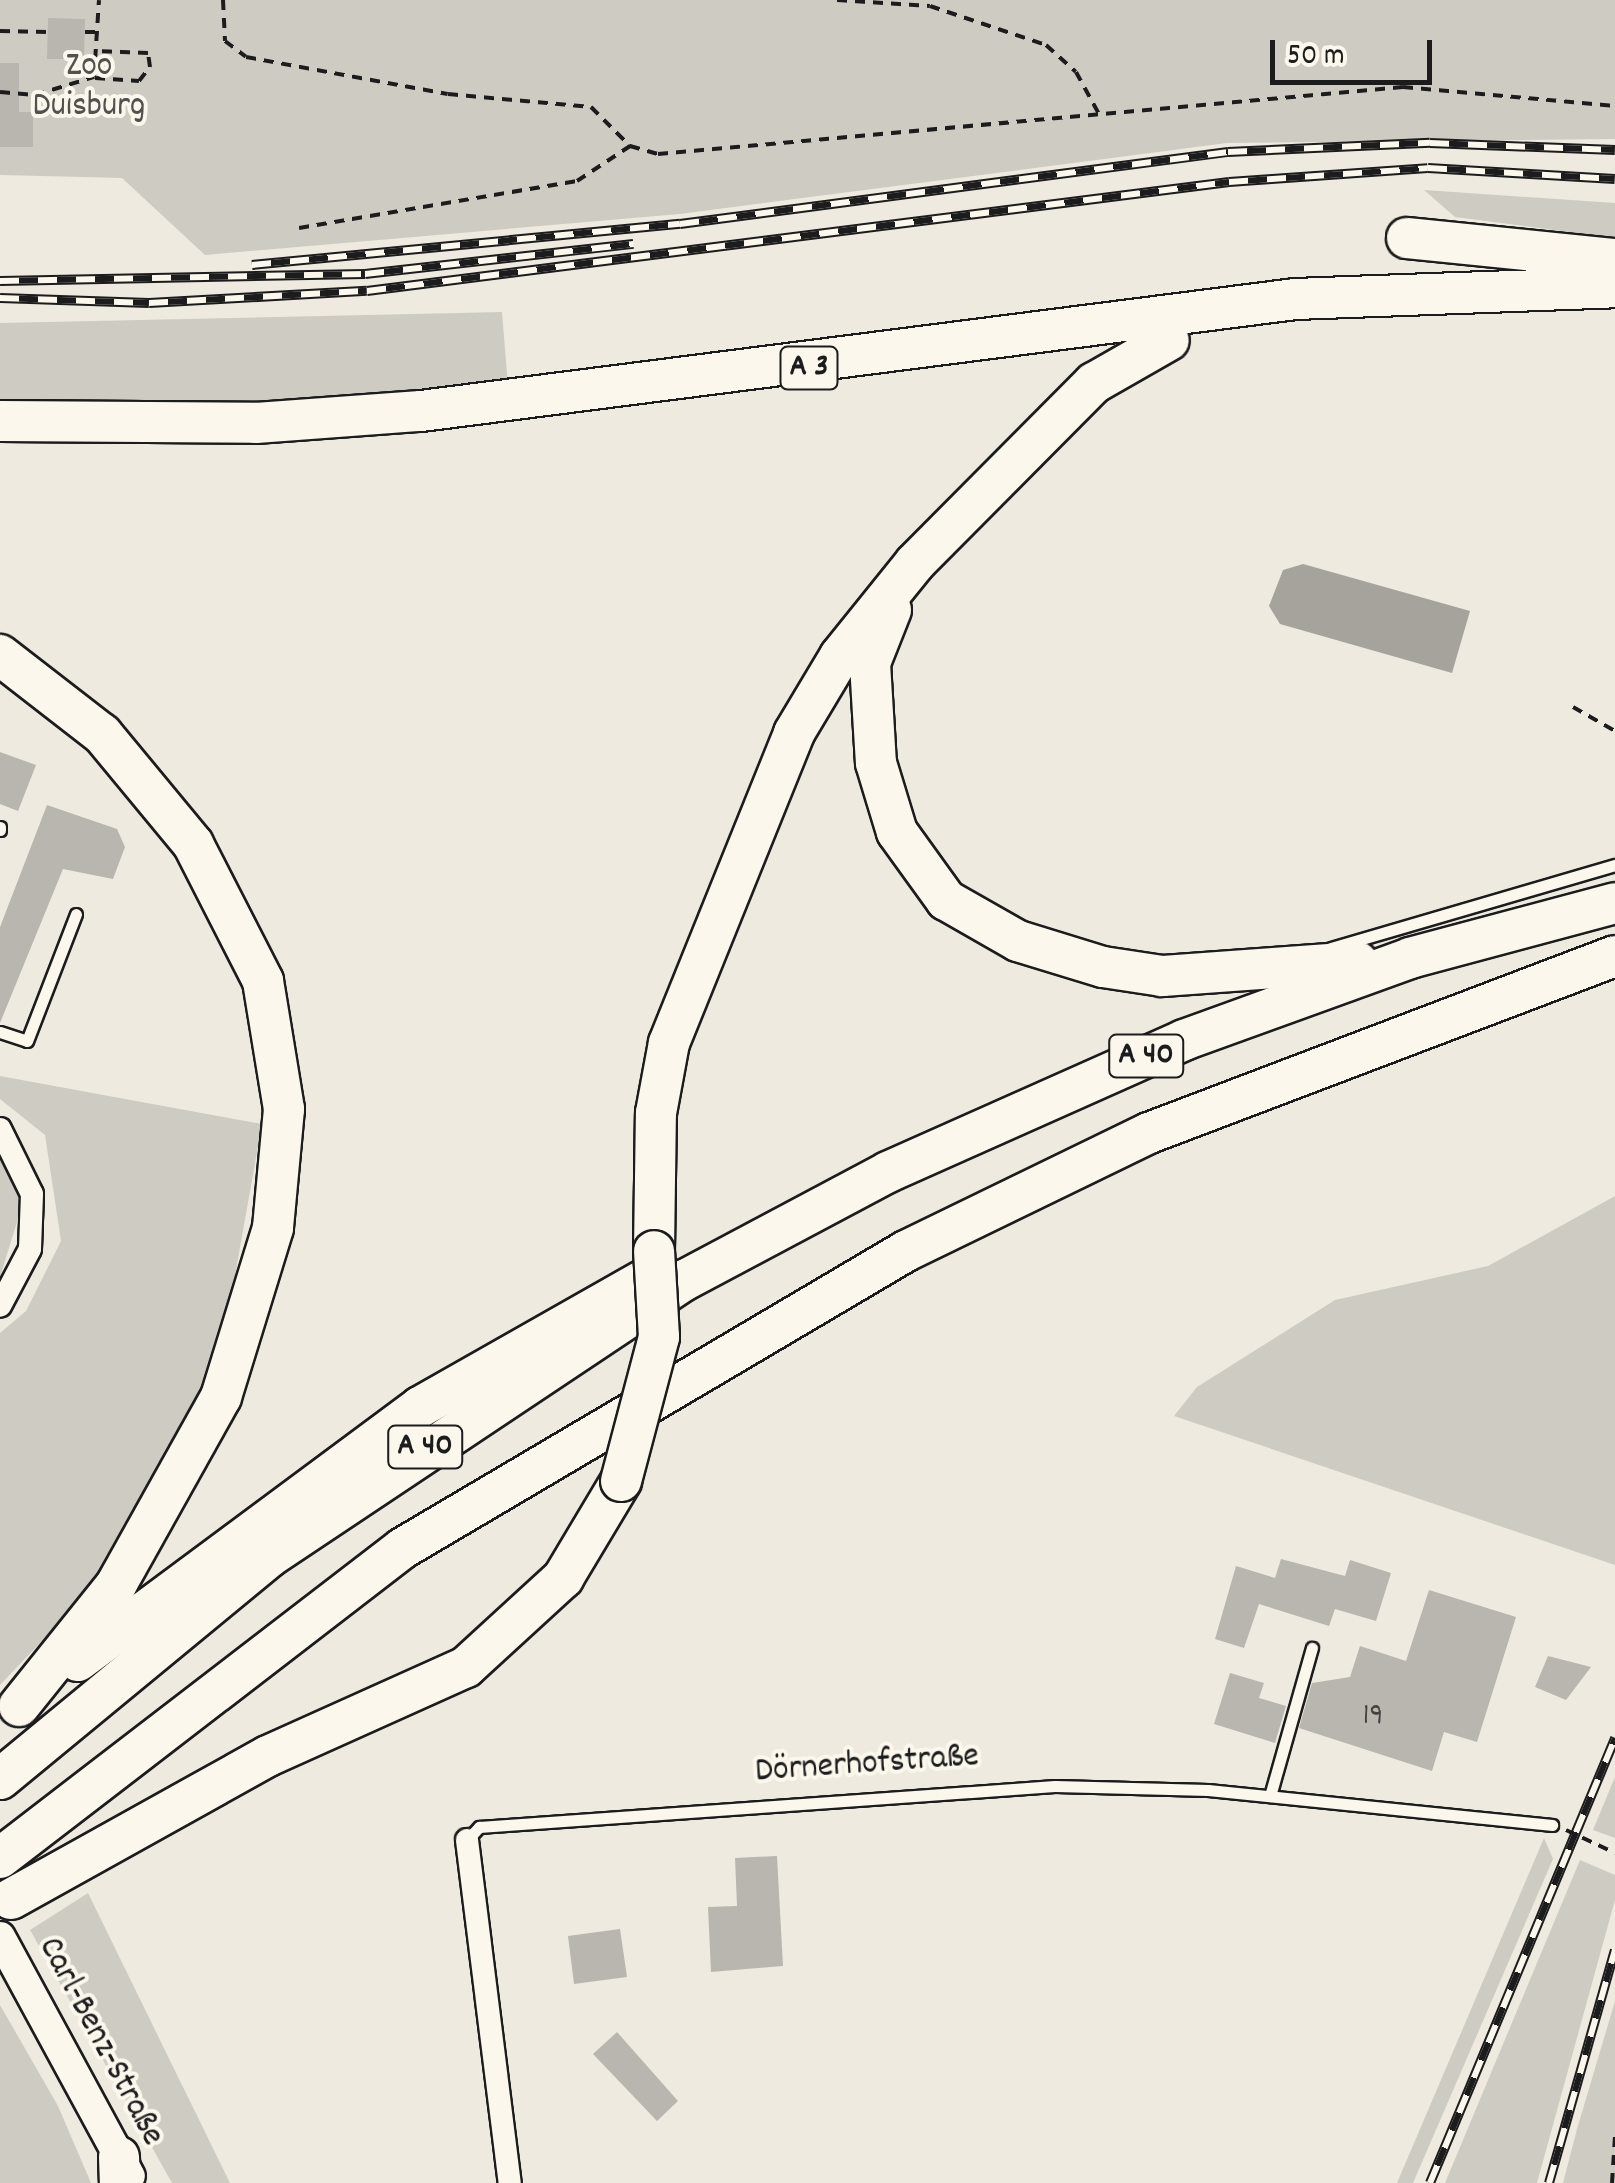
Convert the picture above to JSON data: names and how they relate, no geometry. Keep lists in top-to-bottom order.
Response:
{
  "streets": {
    "highway": ["A 3", "A 40"],
    "main road": ["Carl-Benz-Straße"],
    "street": ["Dörnerhofstraße"]
  },
  "parks": ["Zoo Duisburg"],
  "house_numbers": ["19"],
  "scale_bar": "50 m"
}
